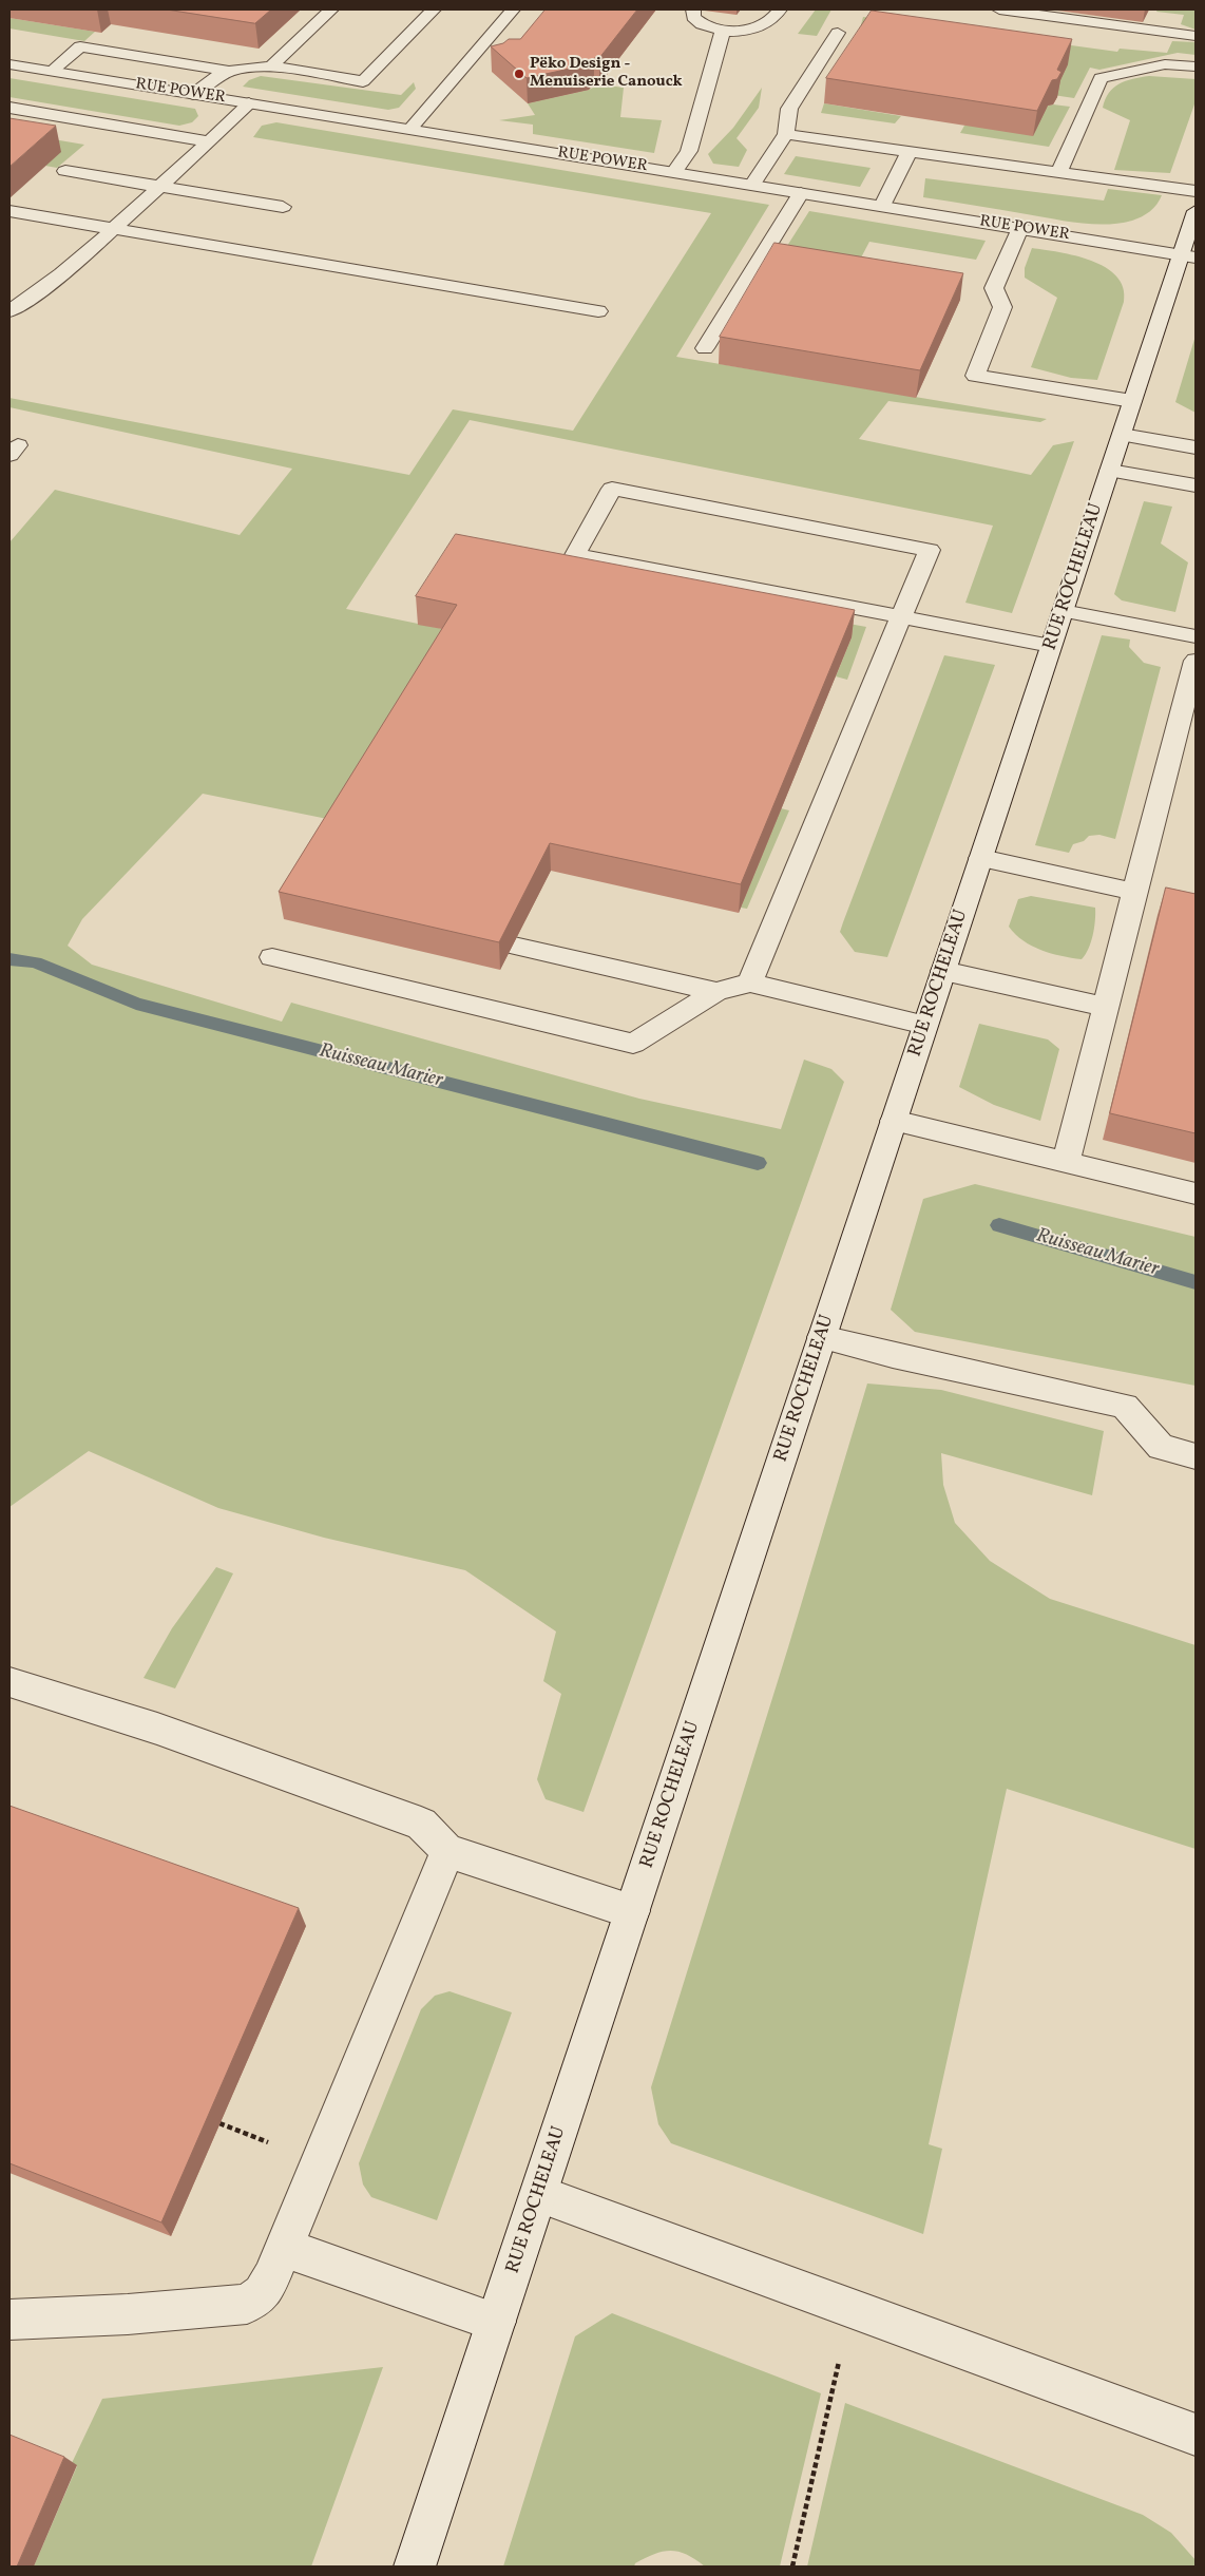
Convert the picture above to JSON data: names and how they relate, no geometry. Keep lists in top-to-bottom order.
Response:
{
  "streets": {
    "street": ["RUE POWER", "RUE ROCHELEAU"]
  },
  "crossings": [
    ["RUE POWER", "RUE ROCHELEAU"]
  ],
  "water": ["Ruisseau Marier"],
  "places": ["Pëko Design - Menuiserie Canouck"]
}
